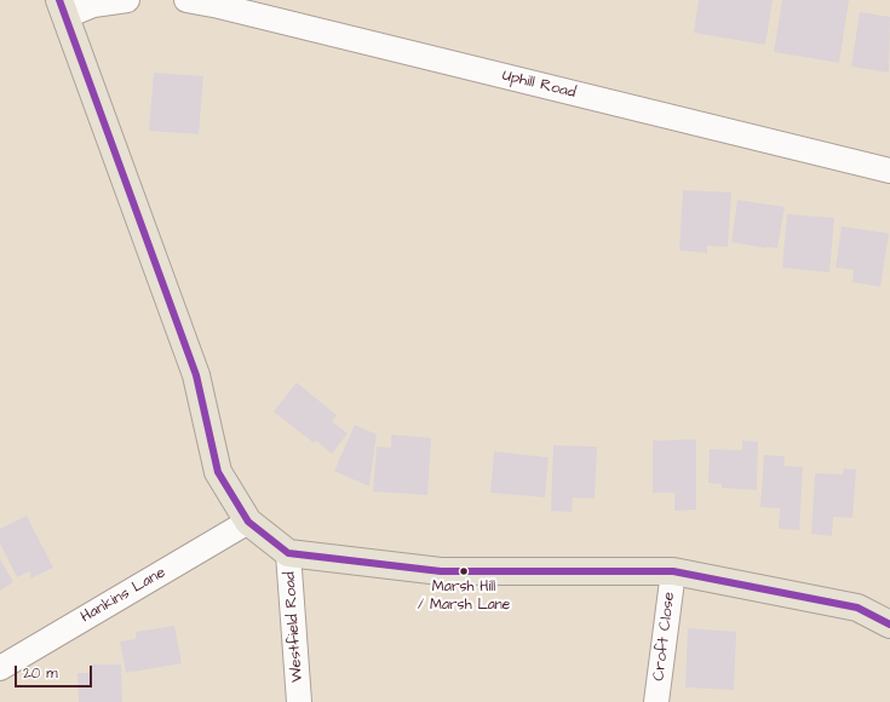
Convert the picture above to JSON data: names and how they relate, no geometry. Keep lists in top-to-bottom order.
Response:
{
  "streets": {
    "street": [
      "Uphill Road",
      "Hankins Lane",
      "Westfield Road",
      "Croft Close"
    ]
  },
  "places": ["Marsh Hill / Marsh Lane"],
  "scale_bar": "20 m"
}
